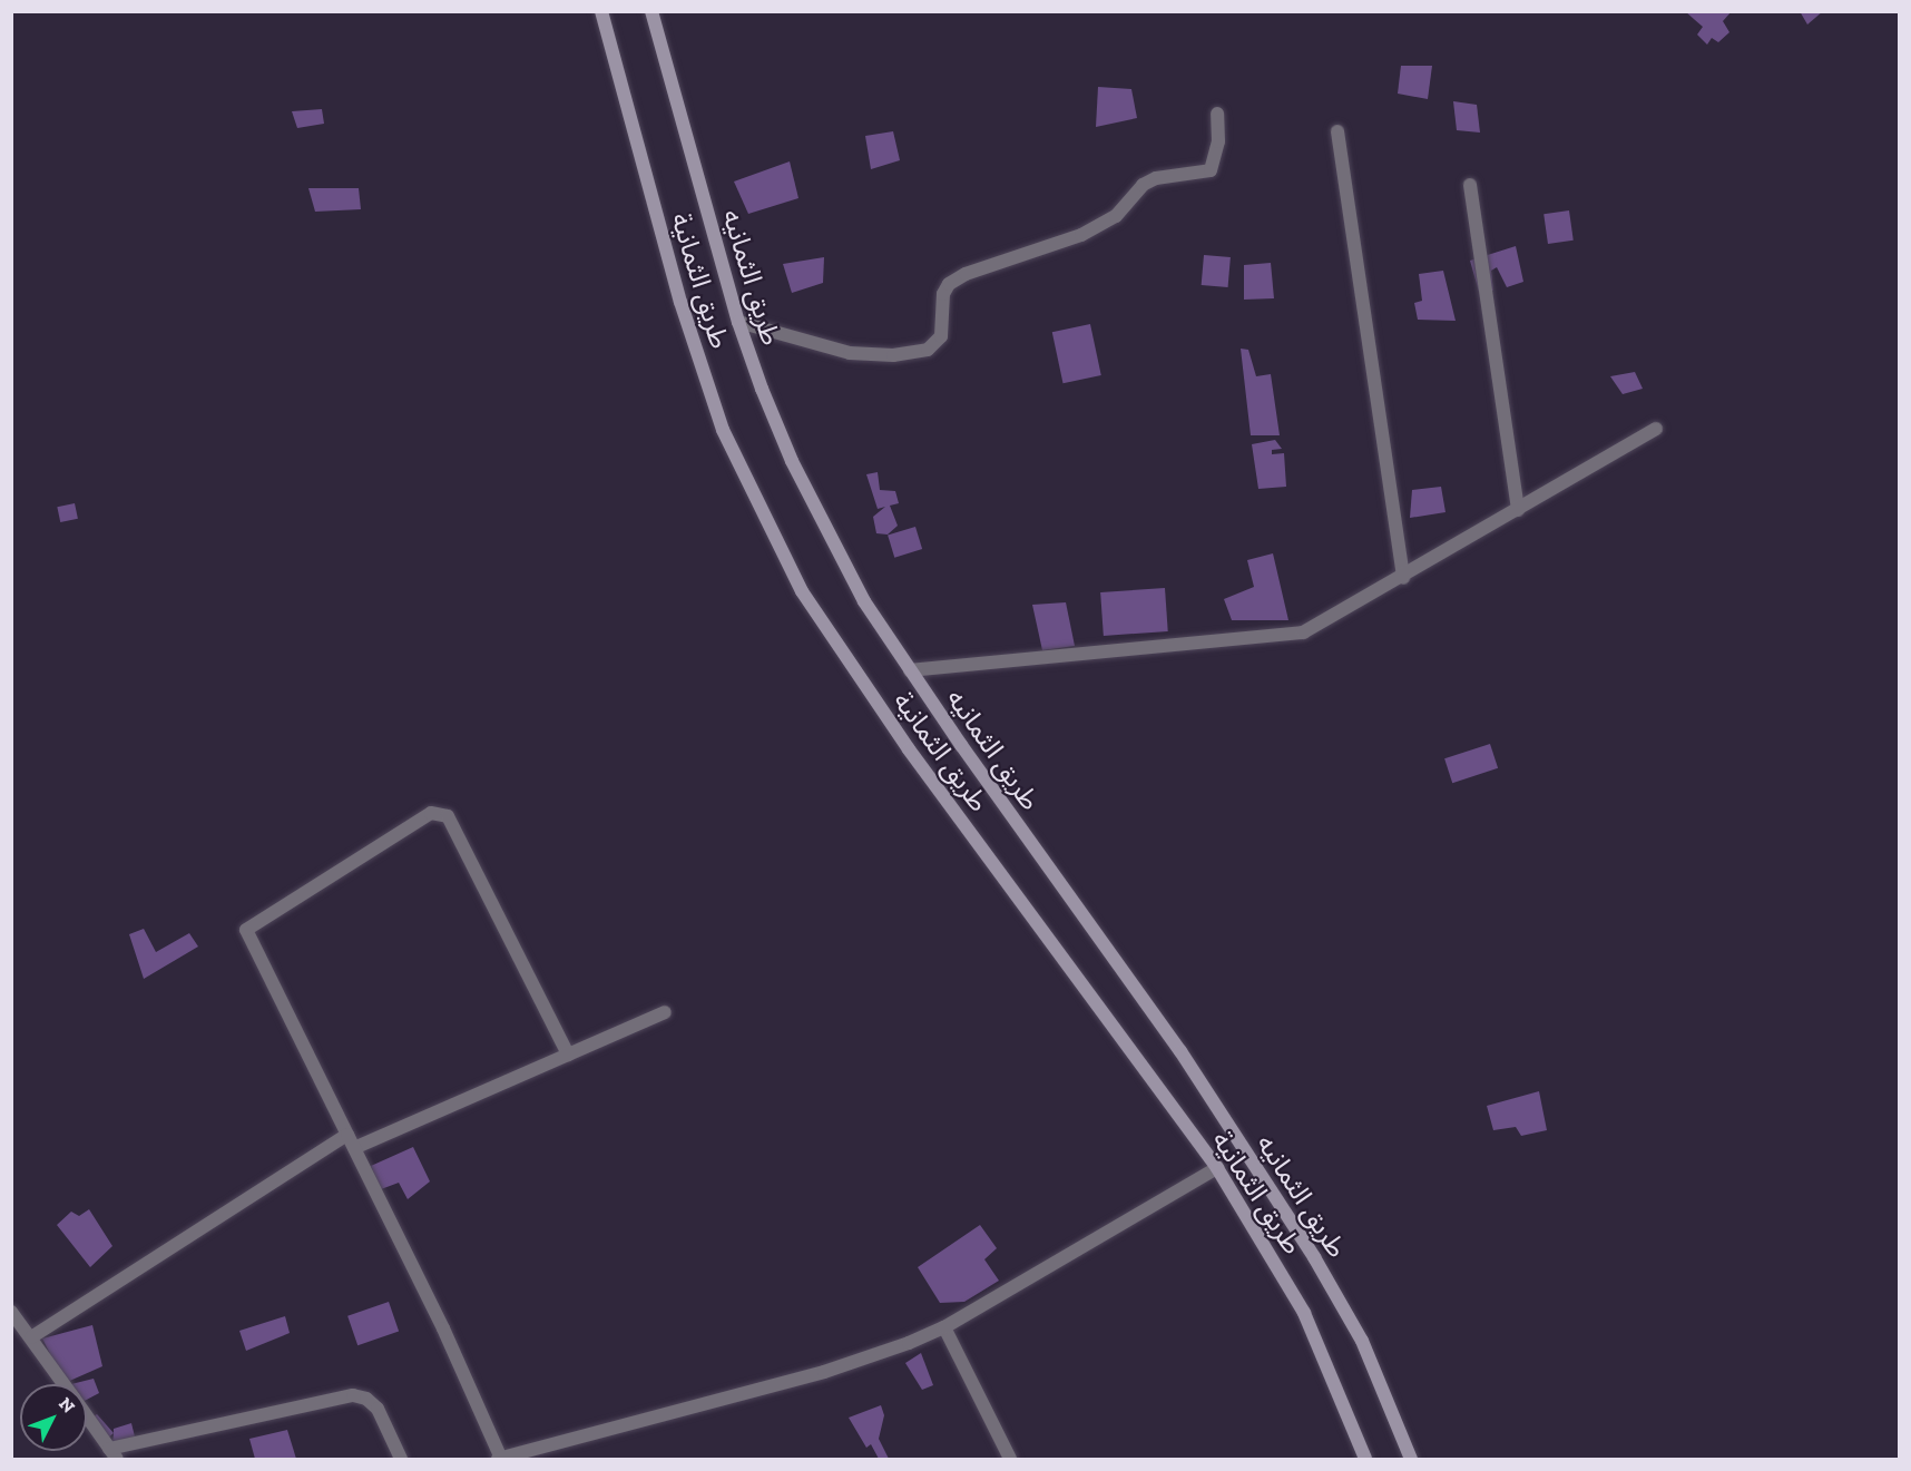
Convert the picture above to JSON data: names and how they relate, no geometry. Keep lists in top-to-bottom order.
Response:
{
  "streets": {
    "street": ["طريق الثمانيه", "طريق الثمانية"]
  },
  "north": "top right"
}
